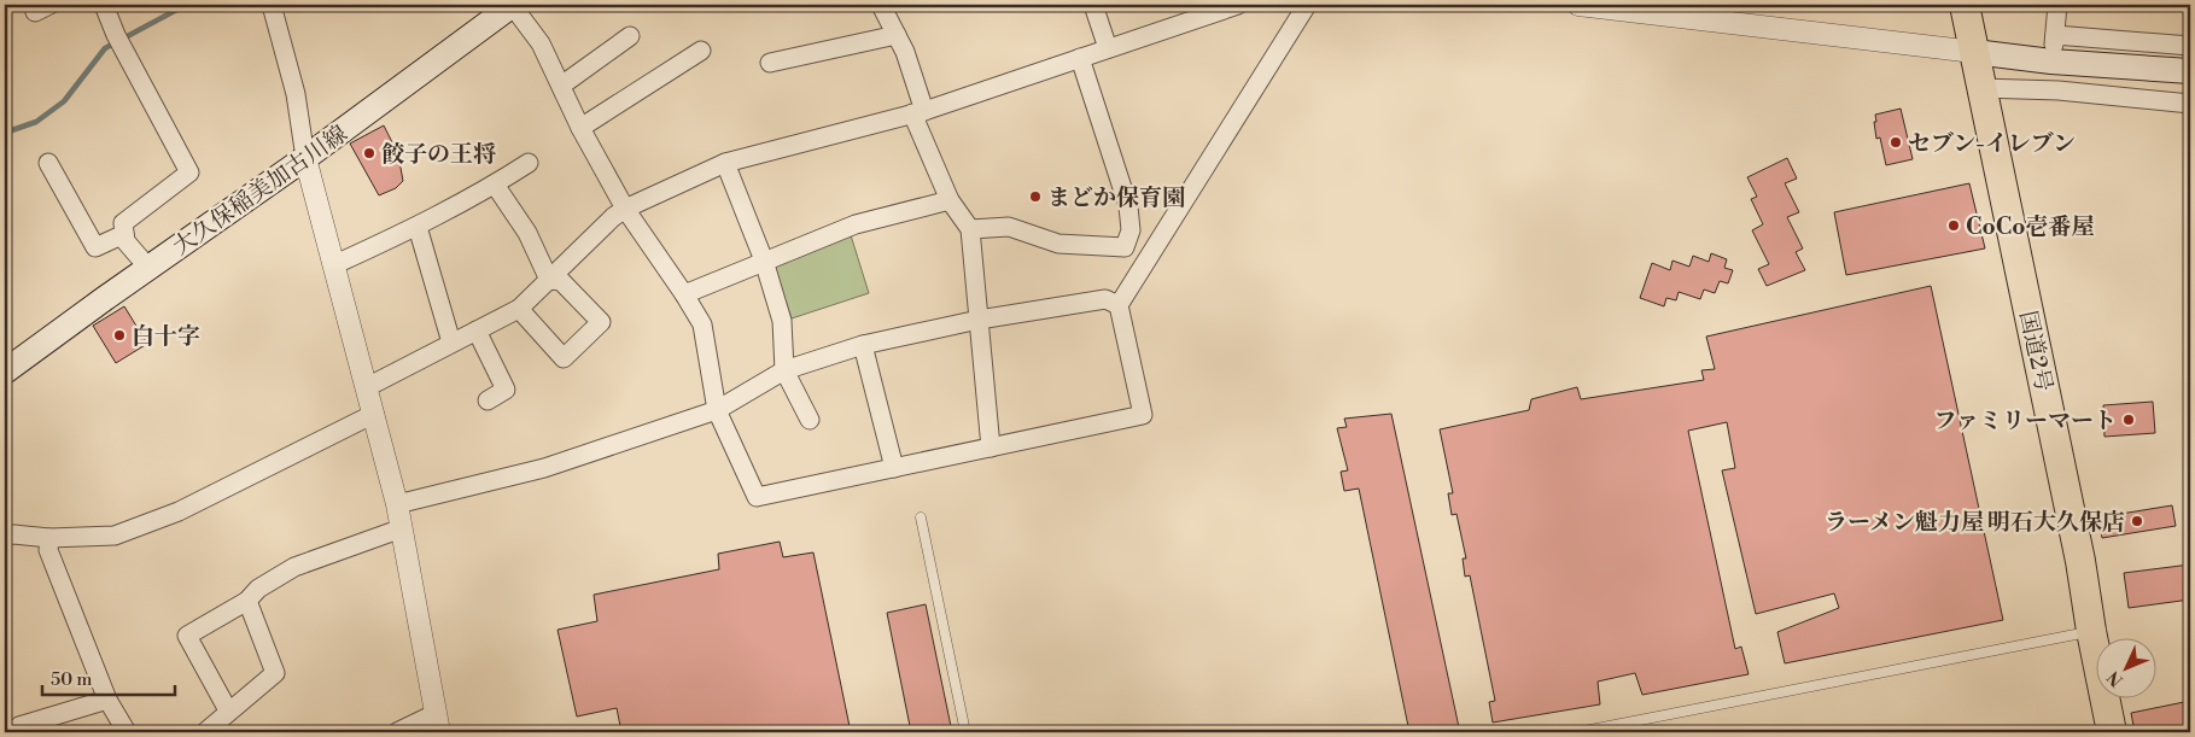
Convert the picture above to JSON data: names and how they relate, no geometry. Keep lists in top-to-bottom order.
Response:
{
  "streets": {
    "highway": ["国道2号"],
    "main road": ["大久保稲美加古川線"]
  },
  "places": [
    "セブン-イレブン",
    "餃子の王将",
    "まどか保育園",
    "CoCo壱番屋",
    "白十字",
    "ファミリーマート",
    "ラーメン魁力屋 明石大久保店"
  ],
  "scale_bar": "50 m",
  "north": "bottom left"
}
